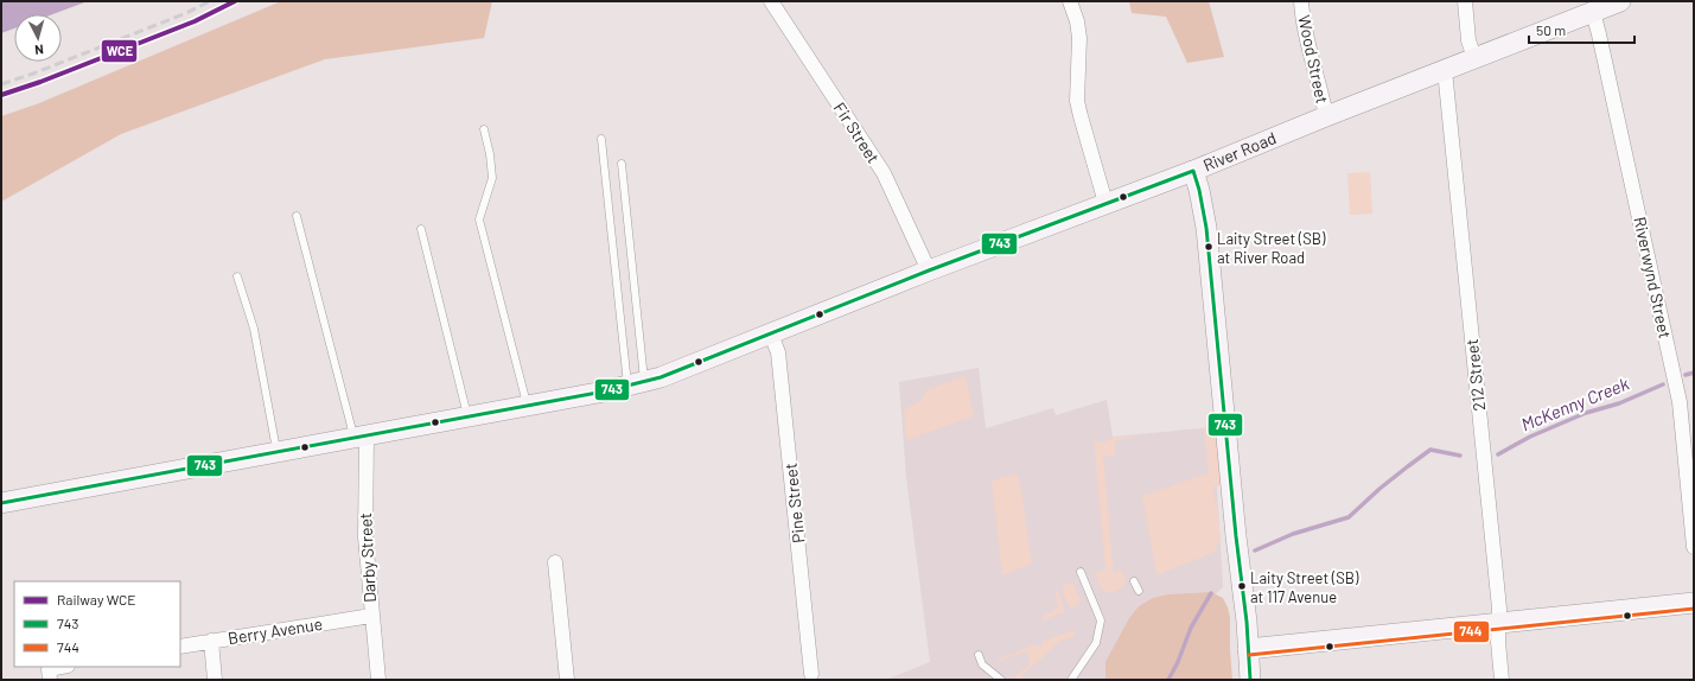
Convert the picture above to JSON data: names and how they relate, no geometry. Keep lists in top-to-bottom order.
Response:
{
  "streets": {
    "street": [
      "Wood Street",
      "Fir Street",
      "River Road",
      "Riverwynd Street",
      "212 Street",
      "Pine Street",
      "Darby Street",
      "Berry Avenue"
    ]
  },
  "crossings": [
    ["Wood Street", "River Road"],
    ["Fir Street", "River Road"],
    ["River Road", "Riverwynd Street"],
    ["River Road", "212 Street"],
    ["River Road", "Pine Street"],
    ["River Road", "Darby Street"],
    ["Darby Street", "Berry Avenue"]
  ],
  "water": ["McKenny Creek"],
  "places": ["Laity Street (SB) at River Road", "Laity Street (SB) at 117 Avenue"],
  "lines": ["rail line WCE", "transit line 743", "transit line 744"],
  "legend": ["Railway WCE", "743", "744"],
  "scale_bar": "50 m",
  "north": "bottom"
}
